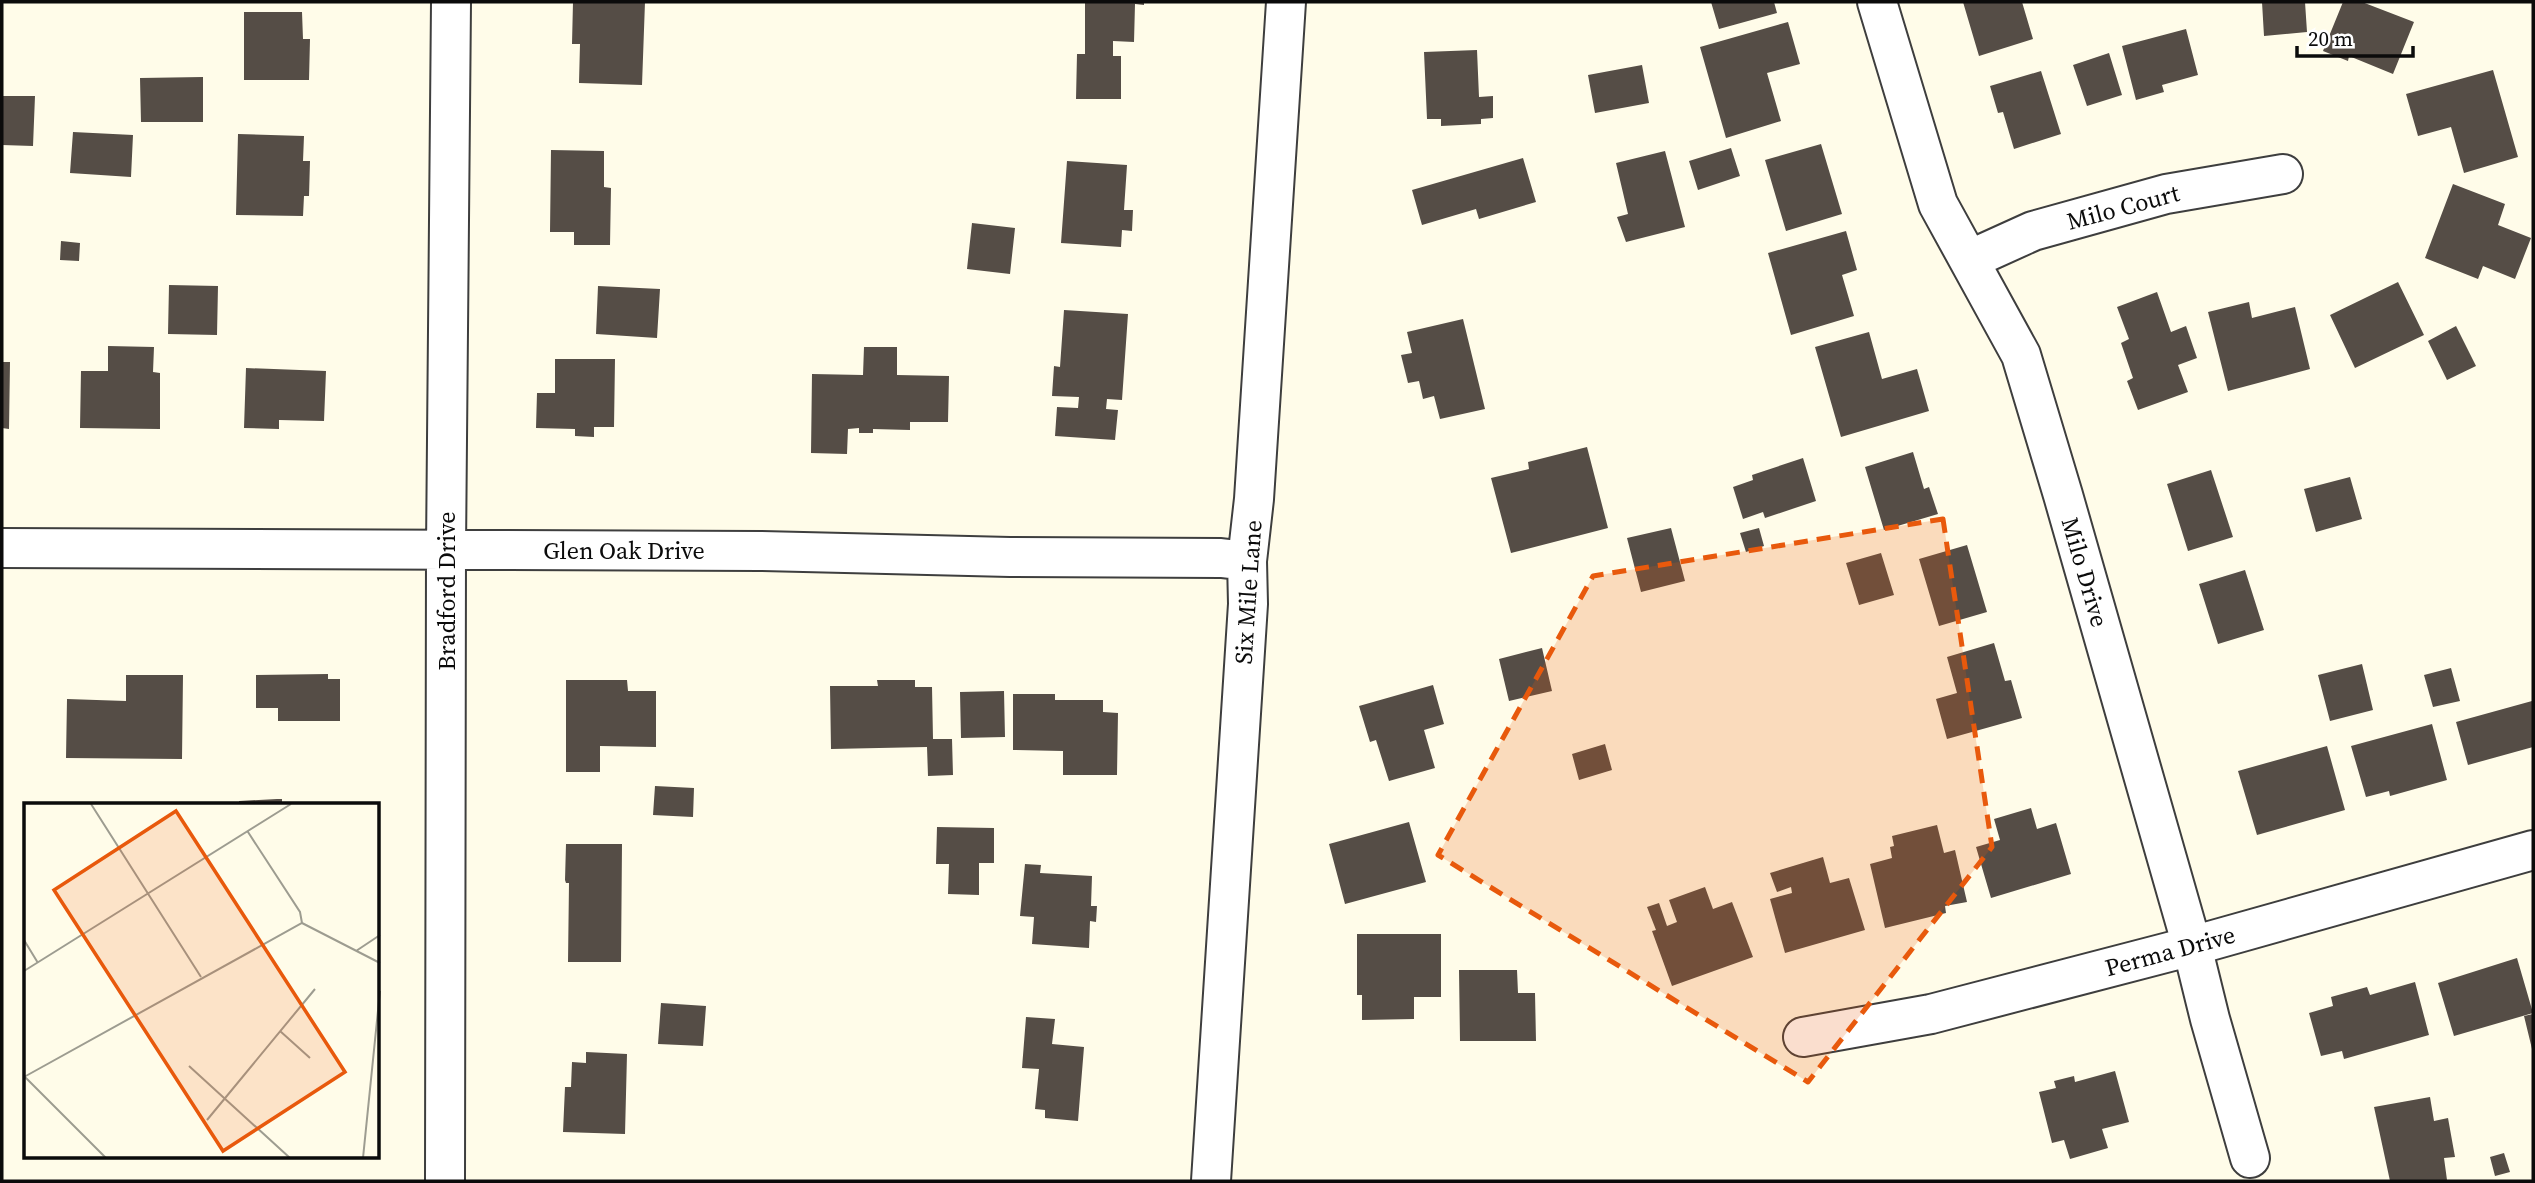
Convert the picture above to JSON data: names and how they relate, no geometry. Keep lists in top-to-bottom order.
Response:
{
  "streets": {
    "street": [
      "Milo Court",
      "Glen Oak Drive",
      "Milo Drive",
      "Bradford Drive",
      "Six Mile Lane",
      "Perma Drive"
    ]
  },
  "crossings": [
    ["Milo Court", "Milo Drive"],
    ["Glen Oak Drive", "Bradford Drive"],
    ["Glen Oak Drive", "Six Mile Lane"],
    ["Milo Drive", "Perma Drive"]
  ],
  "scale_bar": "20 m"
}
